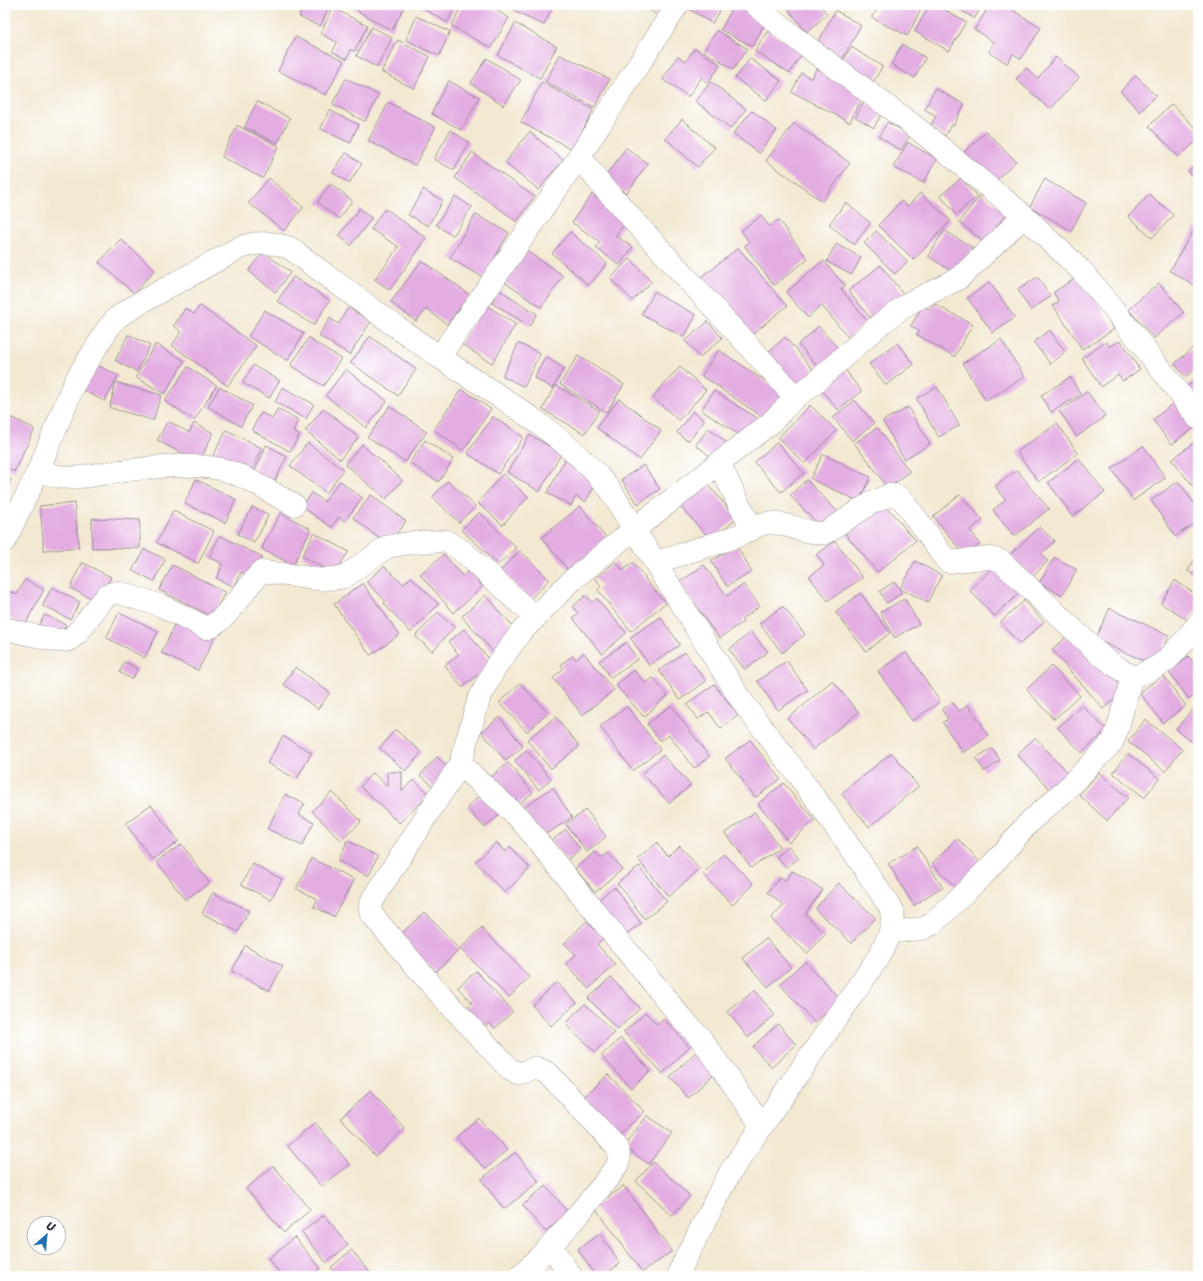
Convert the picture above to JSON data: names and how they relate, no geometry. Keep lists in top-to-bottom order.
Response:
{
  "north": "top right"
}
